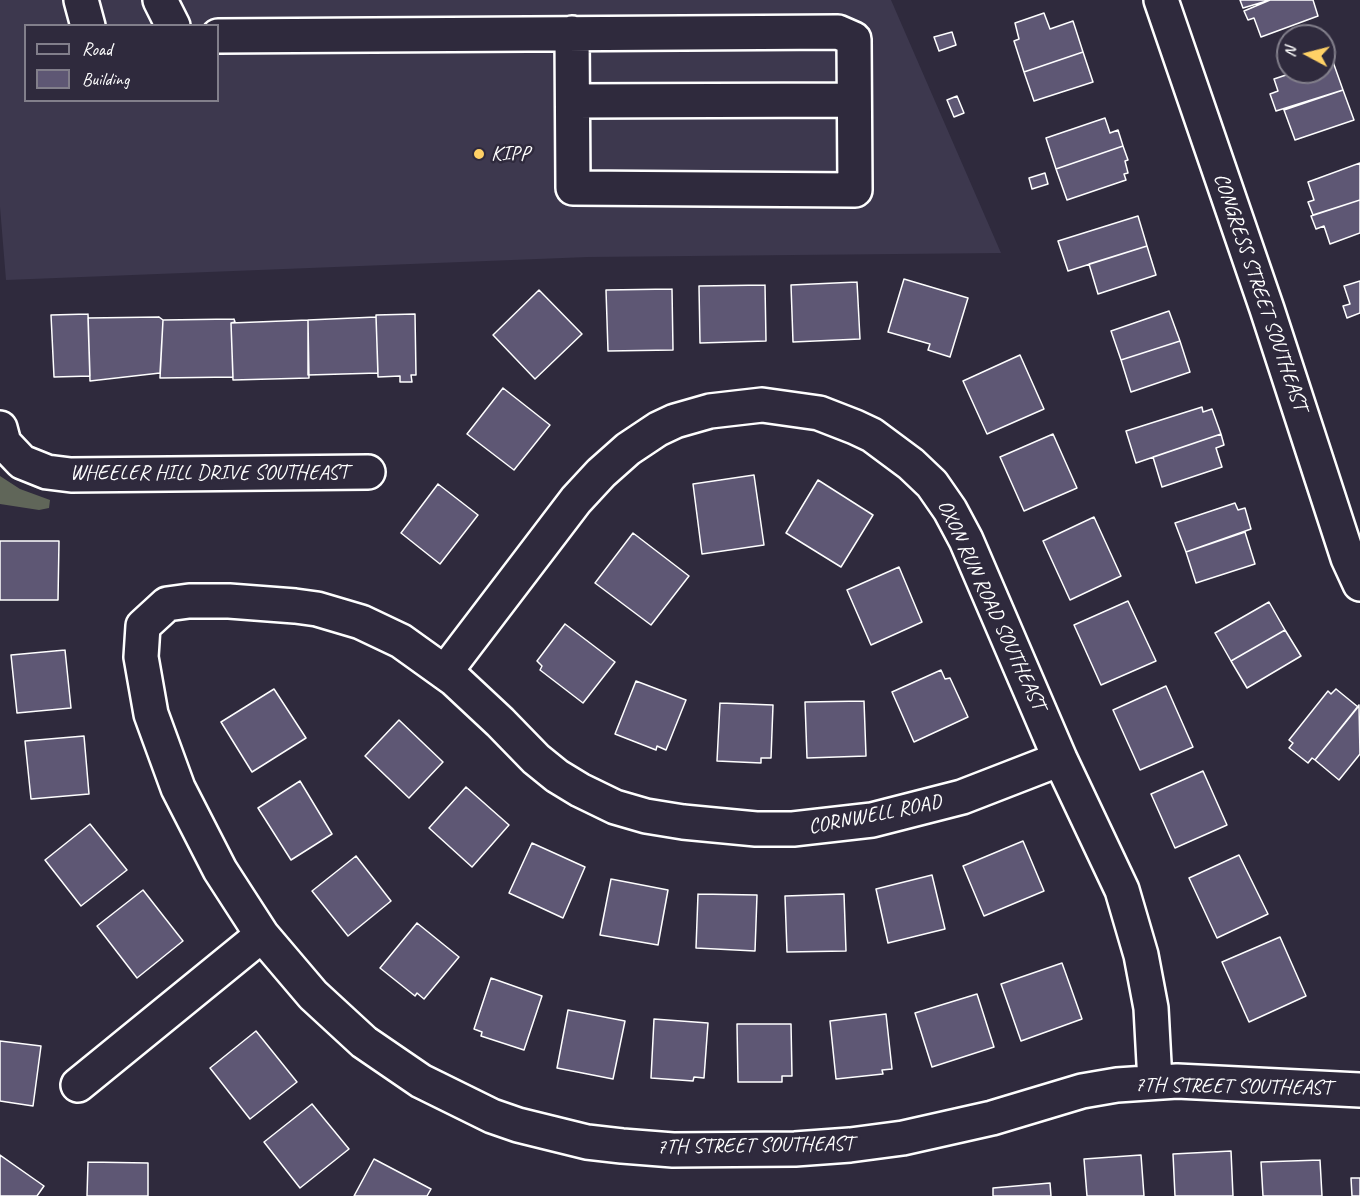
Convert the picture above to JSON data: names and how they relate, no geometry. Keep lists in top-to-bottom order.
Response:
{
  "streets": {
    "street": [
      "CONGRESS STREET SOUTHEAST",
      "WHEELER HILL DRIVE SOUTHEAST",
      "OXON RUN ROAD SOUTHEAST",
      "CORNWELL ROAD",
      "7TH STREET SOUTHEAST"
    ]
  },
  "crossings": [
    ["OXON RUN ROAD SOUTHEAST", "CORNWELL ROAD"],
    ["OXON RUN ROAD SOUTHEAST", "7TH STREET SOUTHEAST"],
    ["CORNWELL ROAD", "7TH STREET SOUTHEAST"]
  ],
  "places": ["KIPP"],
  "legend": ["Road", "Building"],
  "north": "left"
}
